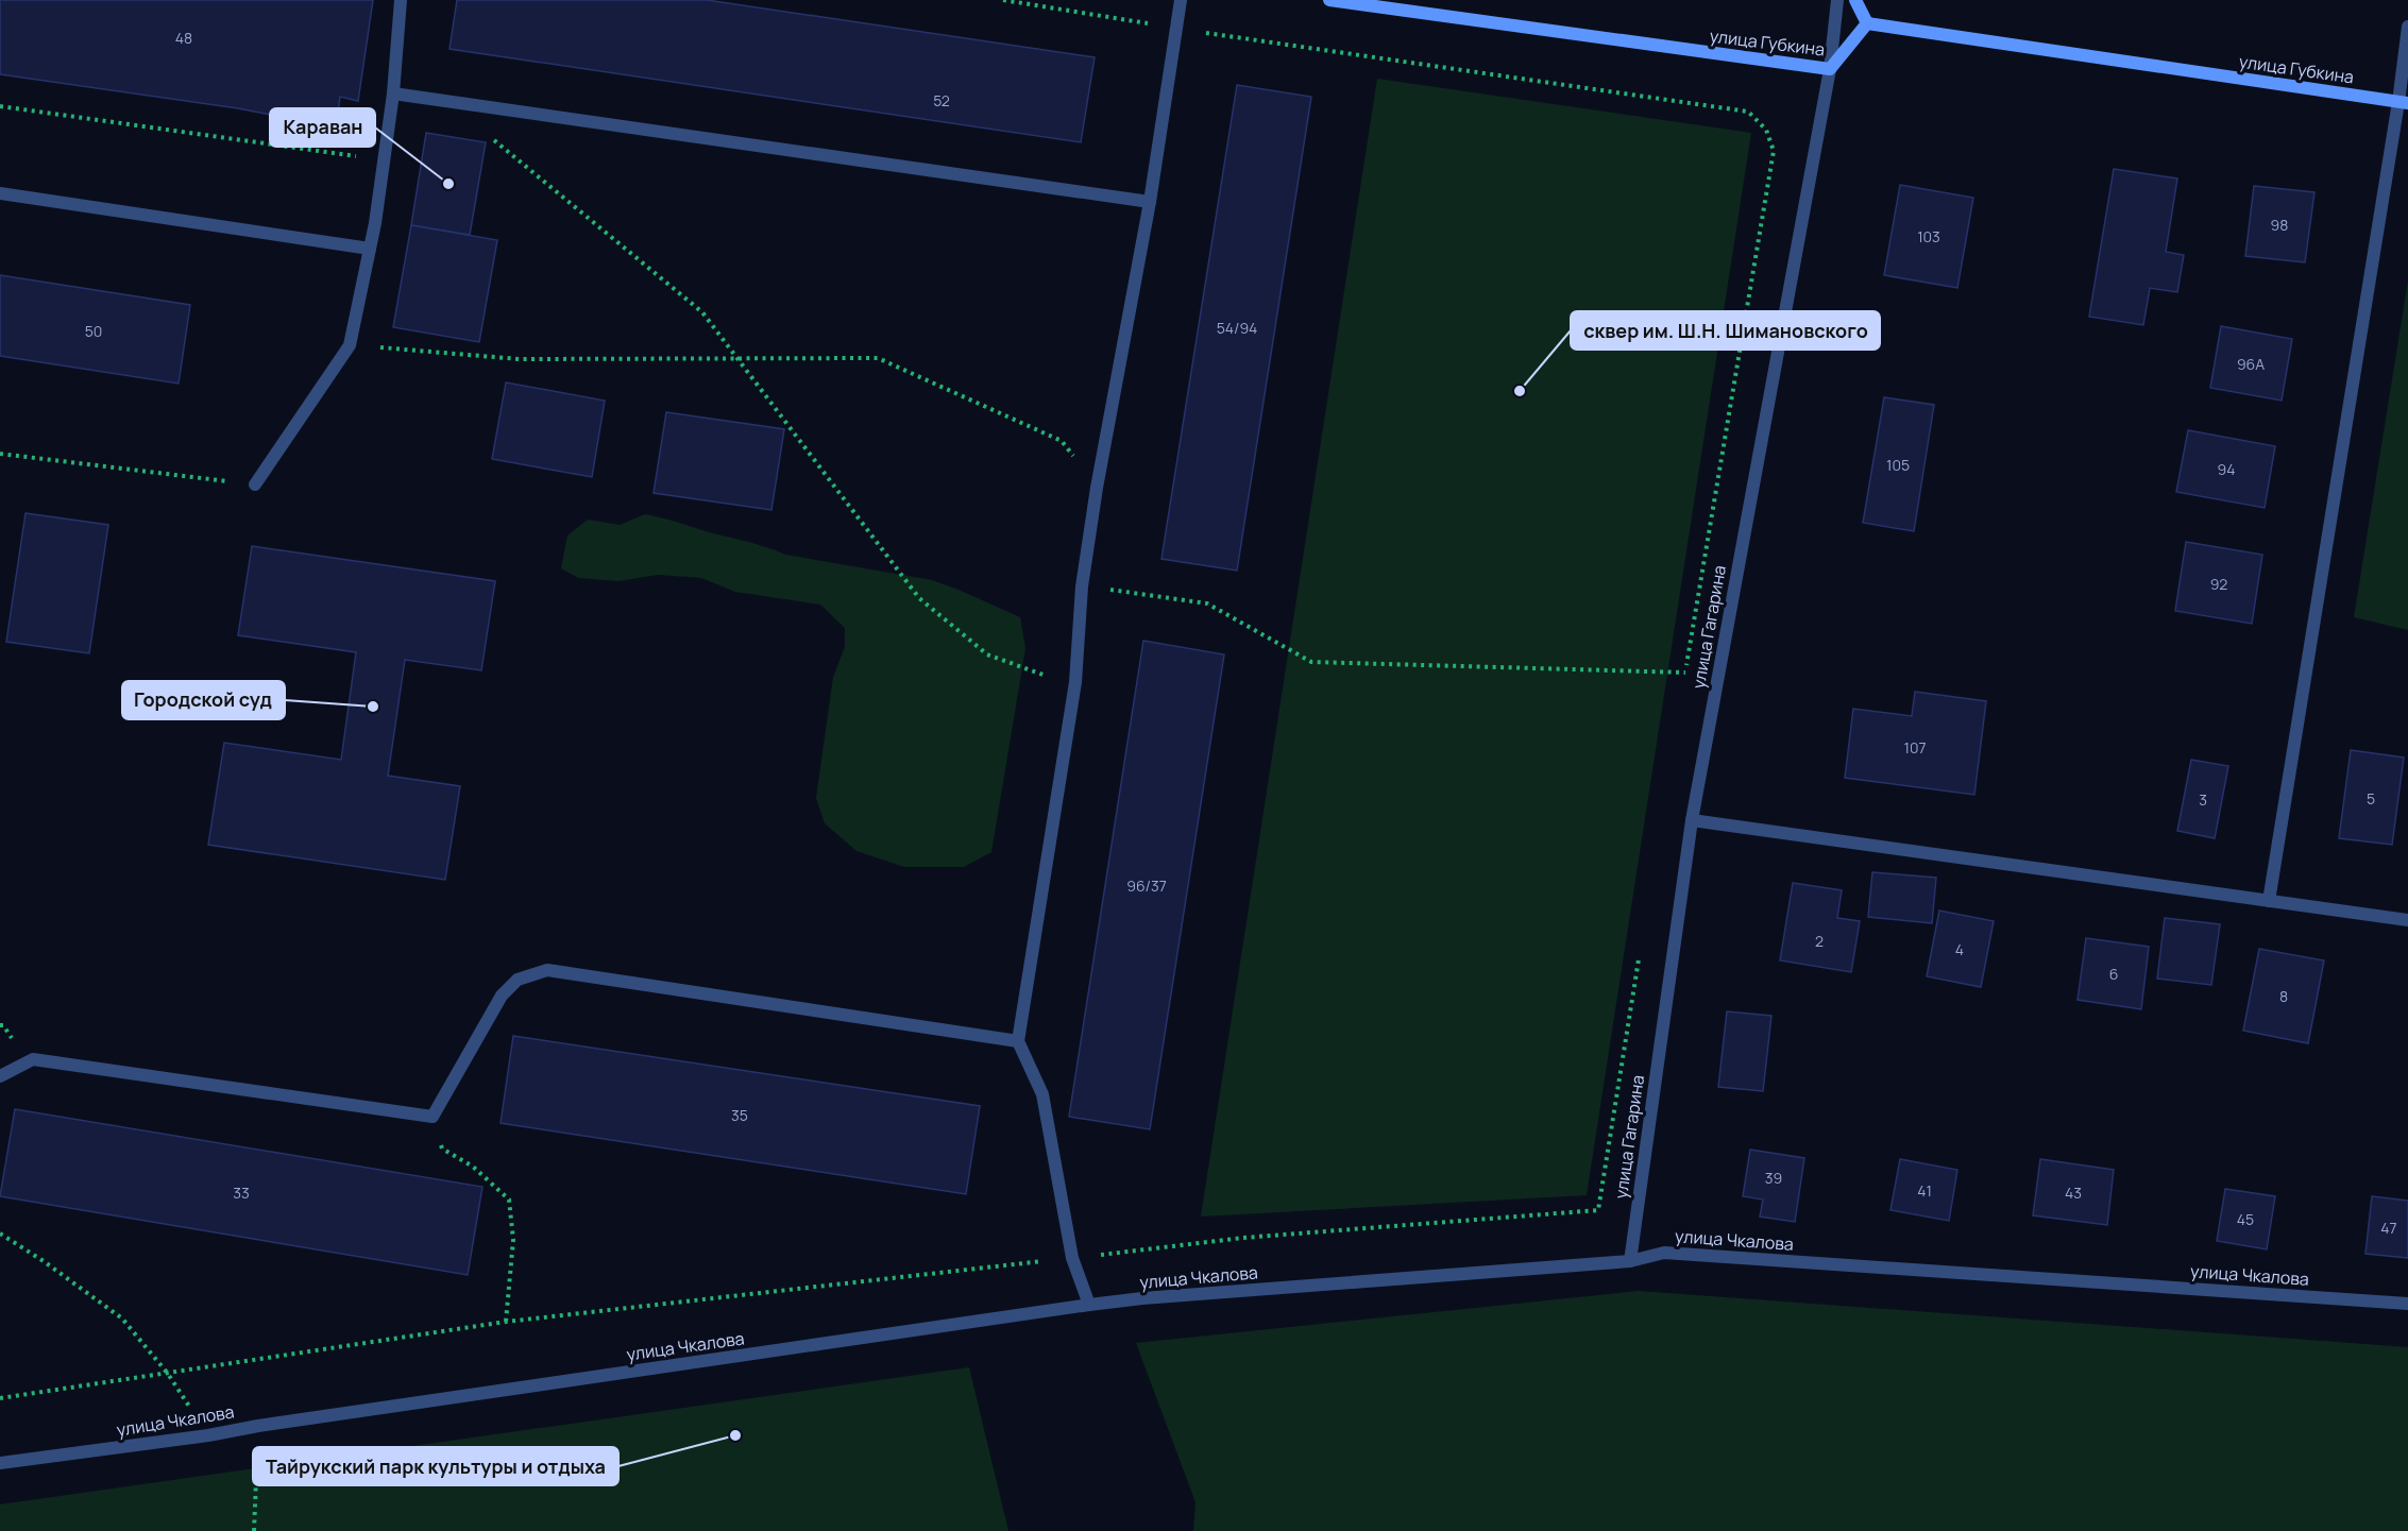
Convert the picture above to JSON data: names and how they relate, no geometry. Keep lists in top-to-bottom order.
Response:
{
  "streets": {
    "main road": ["улица Губкина"],
    "street": ["улица Гагарина", "улица Чкалова"]
  },
  "crossings": [
    ["улица Губкина", "улица Гагарина"],
    ["улица Гагарина", "улица Чкалова"]
  ],
  "places": [
    "Караван",
    "сквер им. Ш.Н. Шимановского",
    "Городской суд",
    "Тайрукский парк культуры и отдыха"
  ],
  "house_numbers": [
    "48",
    "52",
    "98",
    "103",
    "54/94",
    "50",
    "96А",
    "105",
    "94",
    "92",
    "107",
    "5",
    "3",
    "96/37",
    "2",
    "4",
    "6",
    "8",
    "35",
    "39",
    "41",
    "33",
    "43",
    "45",
    "47"
  ]
}
